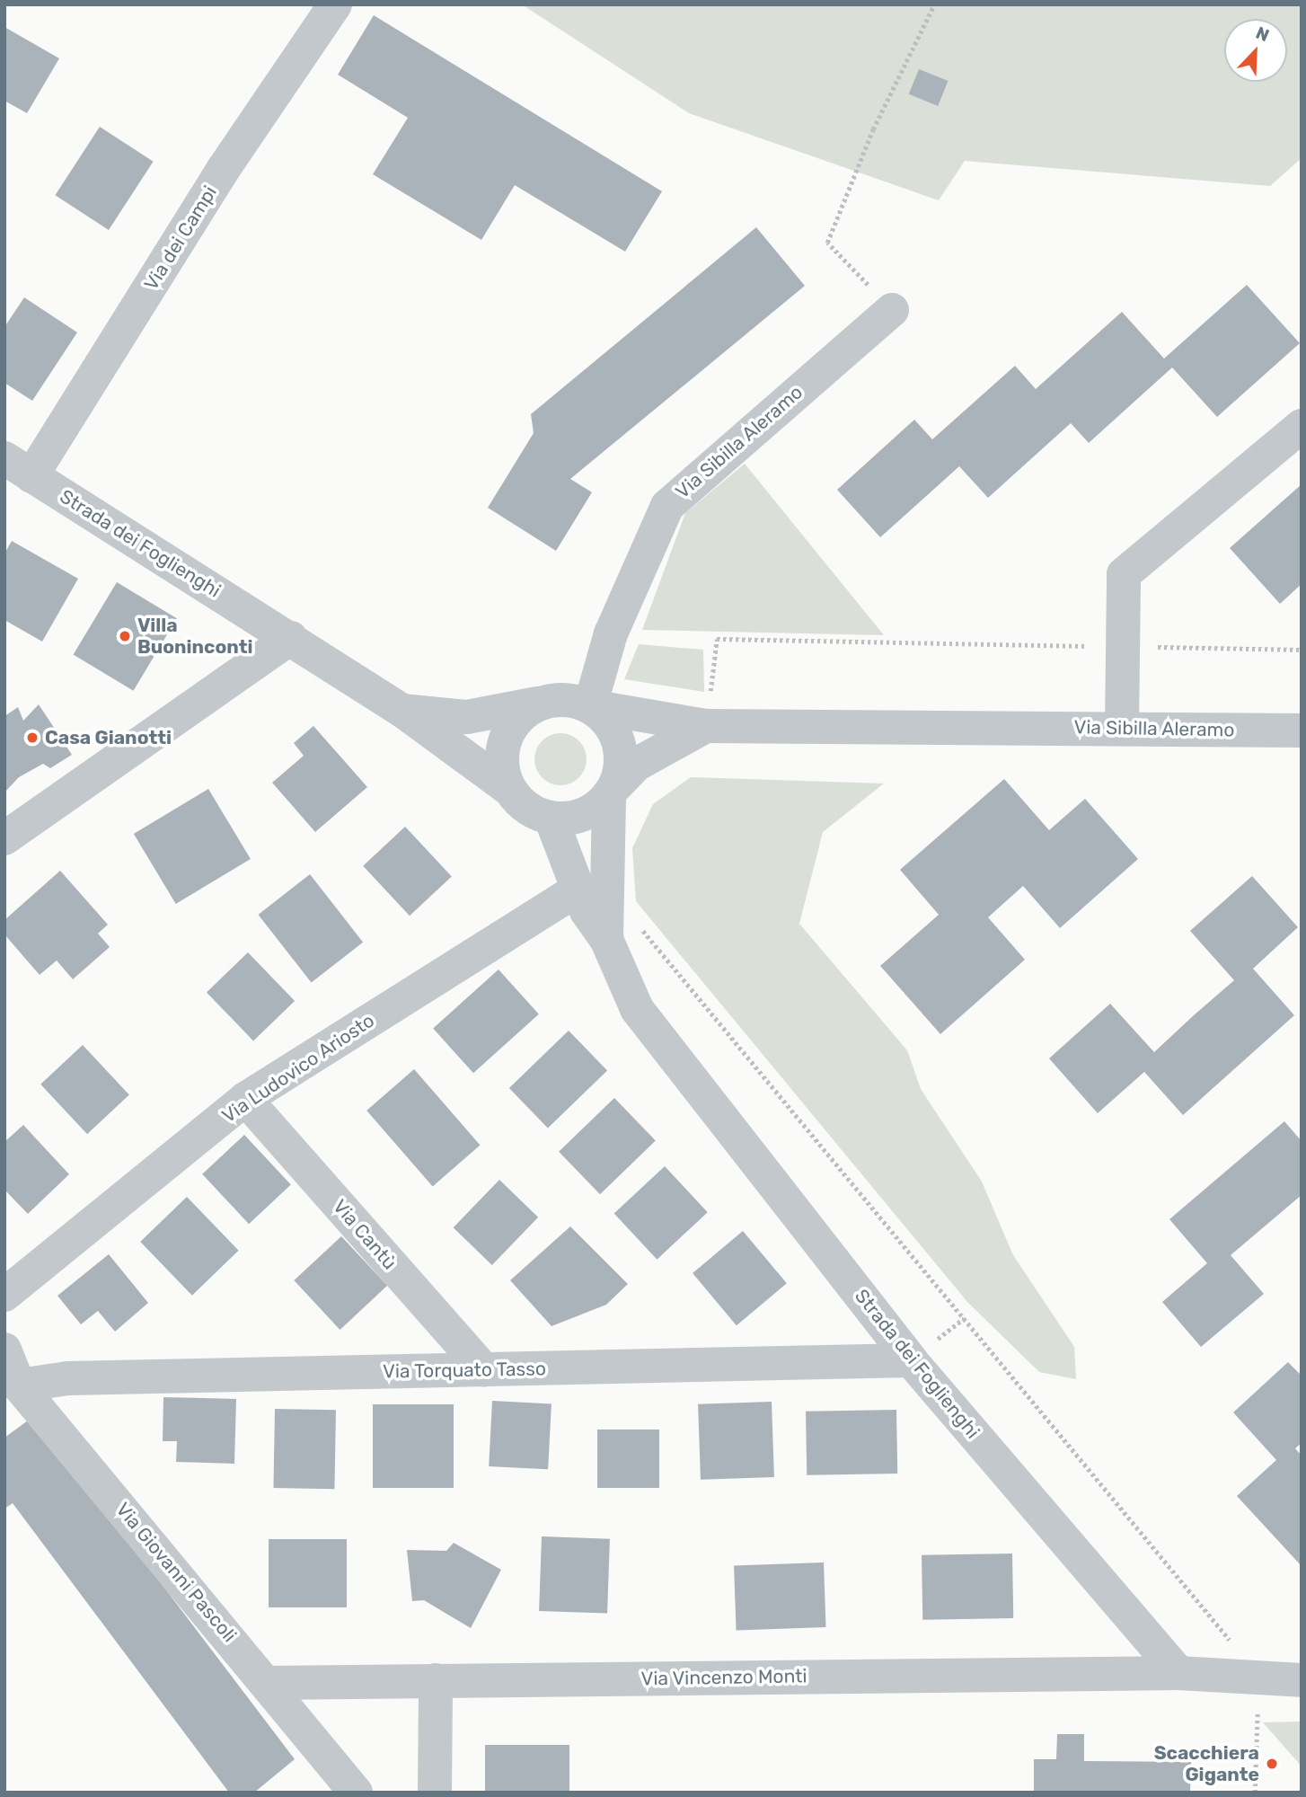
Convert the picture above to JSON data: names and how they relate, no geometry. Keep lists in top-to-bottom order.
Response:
{
  "streets": {
    "street": [
      "Via dei Campi",
      "Via Sibilla Aleramo",
      "Strada dei Foglienghi",
      "Via Ludovico Ariosto",
      "Via Cantù",
      "Via Torquato Tasso",
      "Via Giovanni Pascoli",
      "Via Vincenzo Monti"
    ]
  },
  "crossings": [
    ["Via dei Campi", "Strada dei Foglienghi"],
    ["Via Sibilla Aleramo", "Strada dei Foglienghi"],
    ["Strada dei Foglienghi", "Via Ludovico Ariosto"],
    ["Strada dei Foglienghi", "Via Torquato Tasso"],
    ["Strada dei Foglienghi", "Via Vincenzo Monti"],
    ["Via Ludovico Ariosto", "Via Cantù"],
    ["Via Cantù", "Via Torquato Tasso"],
    ["Via Torquato Tasso", "Via Giovanni Pascoli"],
    ["Via Giovanni Pascoli", "Via Vincenzo Monti"]
  ],
  "places": ["Villa Buoninconti", "Casa Gianotti", "Scacchiera Gigante"],
  "north": "top right"
}
